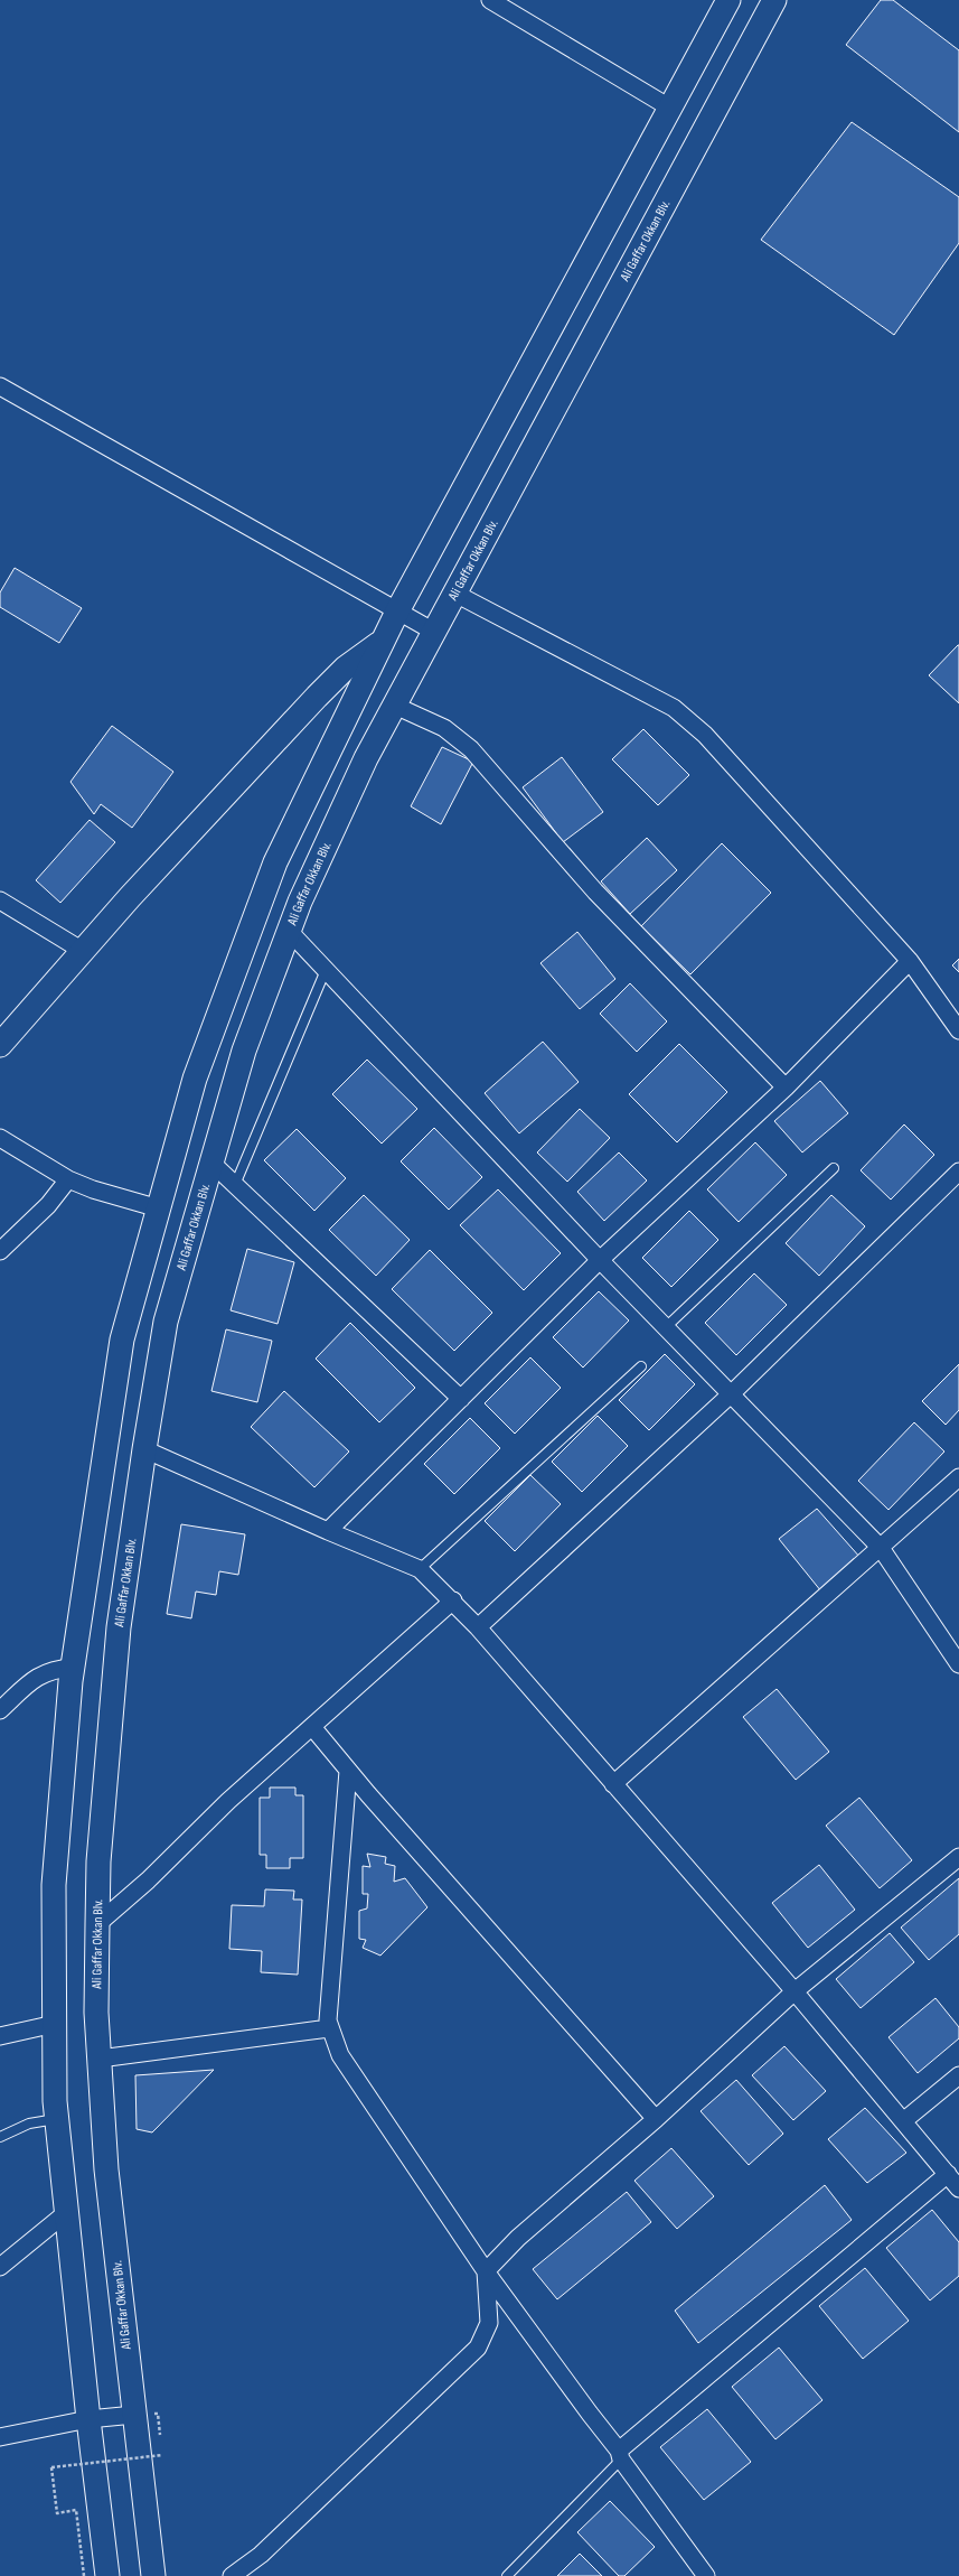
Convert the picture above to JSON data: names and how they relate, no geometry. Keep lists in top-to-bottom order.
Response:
{
  "streets": {
    "main road": ["Ali Gaffar Okkan Blv."]
  }
}
